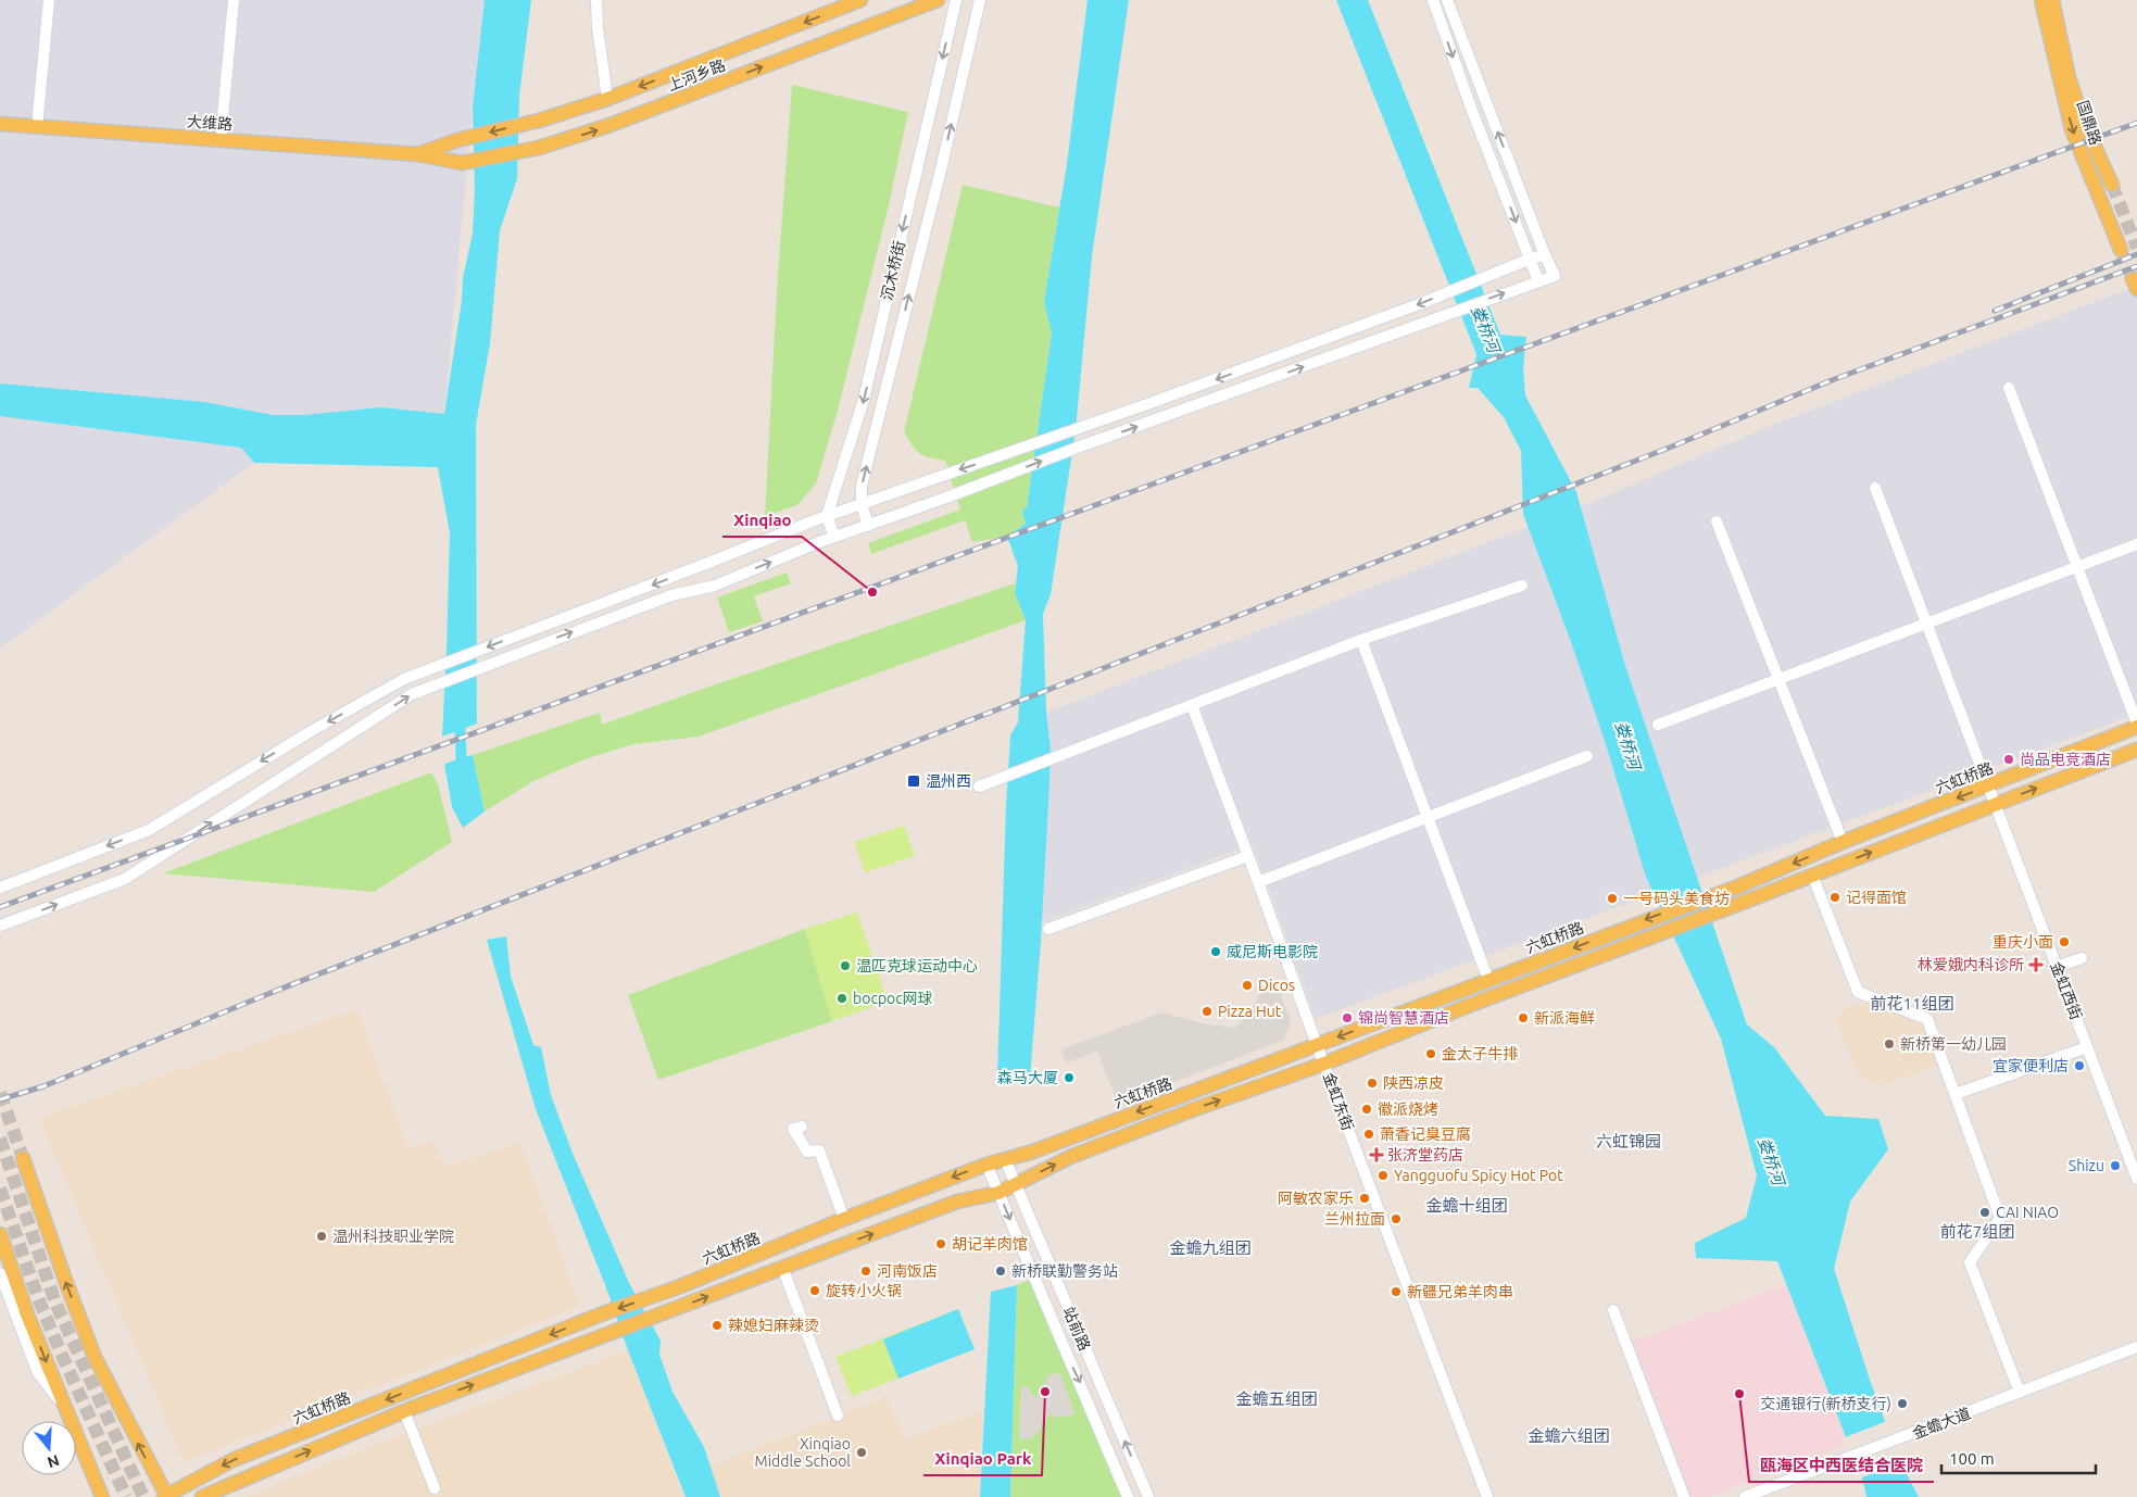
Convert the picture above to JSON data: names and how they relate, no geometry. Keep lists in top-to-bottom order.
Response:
{
  "streets": {
    "main road": [
      "上河乡路",
      "大维路",
      "国鼎路",
      "六虹桥路"
    ],
    "street": [
      "沉木桥街",
      "金虹西街",
      "金虹东街",
      "站前路",
      "金蟾大道"
    ]
  },
  "crossings": [
    ["上河乡路", "大维路"],
    ["六虹桥路", "金虹西街"],
    ["六虹桥路", "金虹东街"],
    ["六虹桥路", "站前路"]
  ],
  "districts": [
    "前花11组团",
    "六虹锦园",
    "金蟾十组团",
    "前花7组团",
    "金蟾九组团",
    "金蟾五组团",
    "金蟾六组团"
  ],
  "water": ["娄桥河"],
  "places": {
    "other": [
      "Xinqiao",
      "尚品电竞酒店",
      "记得面馆",
      "一号码头美食坊",
      "重庆小面",
      "威尼斯电影院",
      "温匹克球运动中心",
      "Dicos",
      "bocpoc网球",
      "Pizza Hut",
      "锦尚智慧酒店",
      "新派海鲜",
      "新桥第一幼儿园",
      "金太子牛排",
      "宜家便利店",
      "森马大厦",
      "陕西凉皮",
      "徽派烧烤",
      "萧香记臭豆腐",
      "Shizu",
      "Yangguofu Spicy Hot Pot",
      "阿敏农家乐",
      "CAI NIAO",
      "兰州拉面",
      "温州科技职业学院",
      "胡记羊肉馆",
      "河南饭店",
      "新桥联勤警务站",
      "旋转小火锅",
      "新疆兄弟羊肉串",
      "辣媳妇麻辣烫",
      "Xinqiao Park",
      "瓯海区中西医结合医院",
      "交通银行(新桥支行)",
      "Xinqiao Middle School"
    ],
    "transit": ["温州西"],
    "health": ["林爱娥内科诊所", "张济堂药店"]
  },
  "scale_bar": "100 m",
  "north": "bottom"
}
